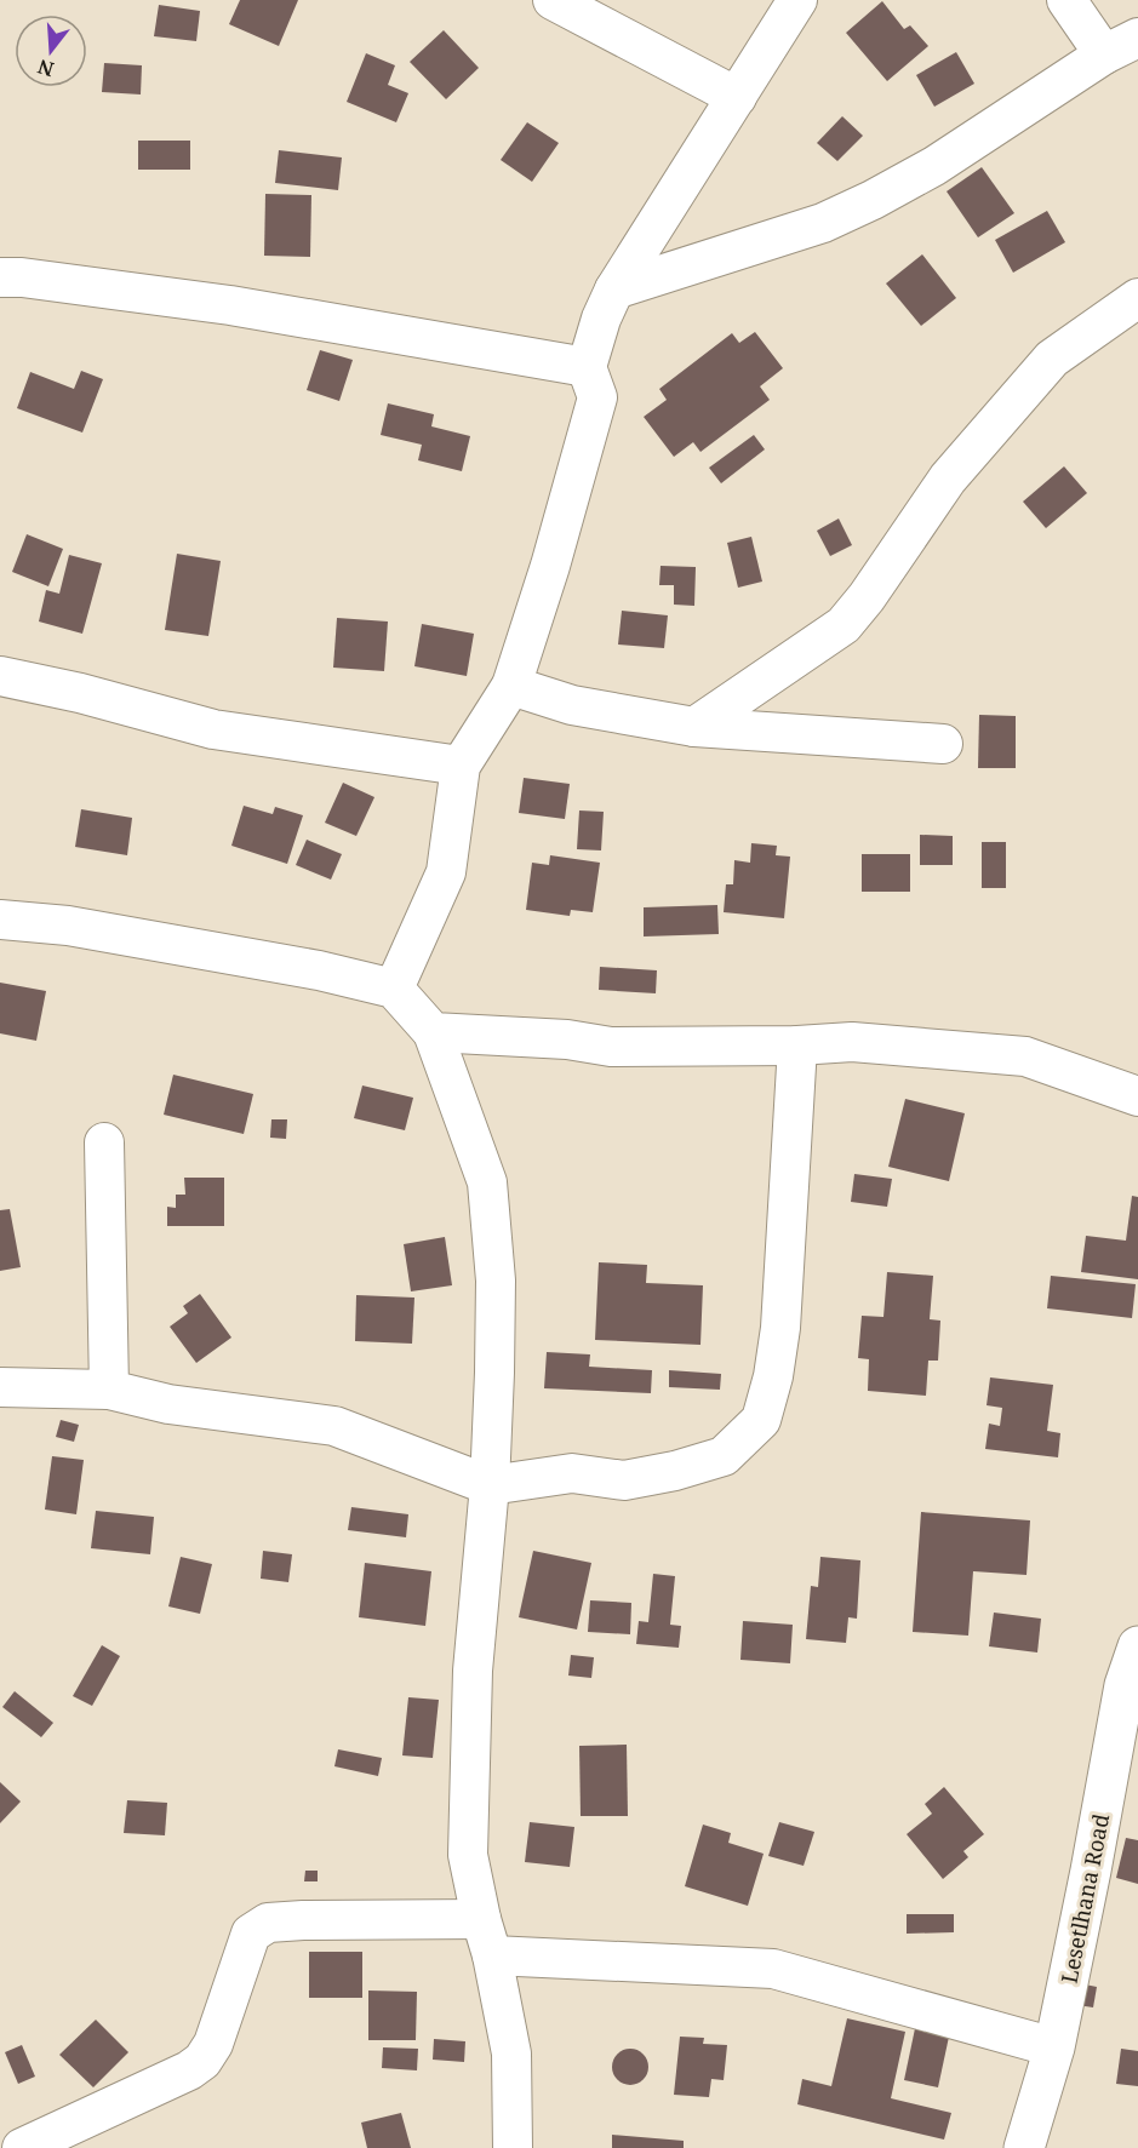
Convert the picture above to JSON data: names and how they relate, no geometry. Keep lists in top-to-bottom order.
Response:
{
  "streets": {
    "street": ["Lesetlhana Road"]
  },
  "north": "bottom"
}
